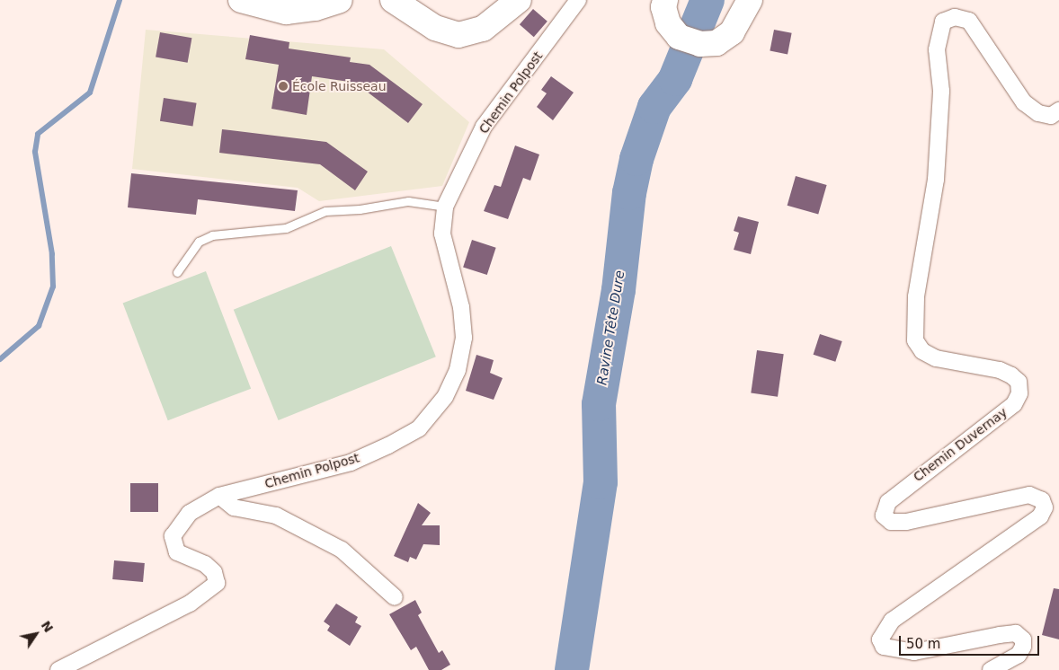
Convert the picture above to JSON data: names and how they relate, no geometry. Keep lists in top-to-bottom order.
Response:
{
  "streets": {
    "street": ["Chemin Polpost", "Chemin Duvernay"]
  },
  "water": ["Ravine Tête Dure"],
  "places": ["École Ruisseau"],
  "scale_bar": "50 m",
  "north": "top right"
}
